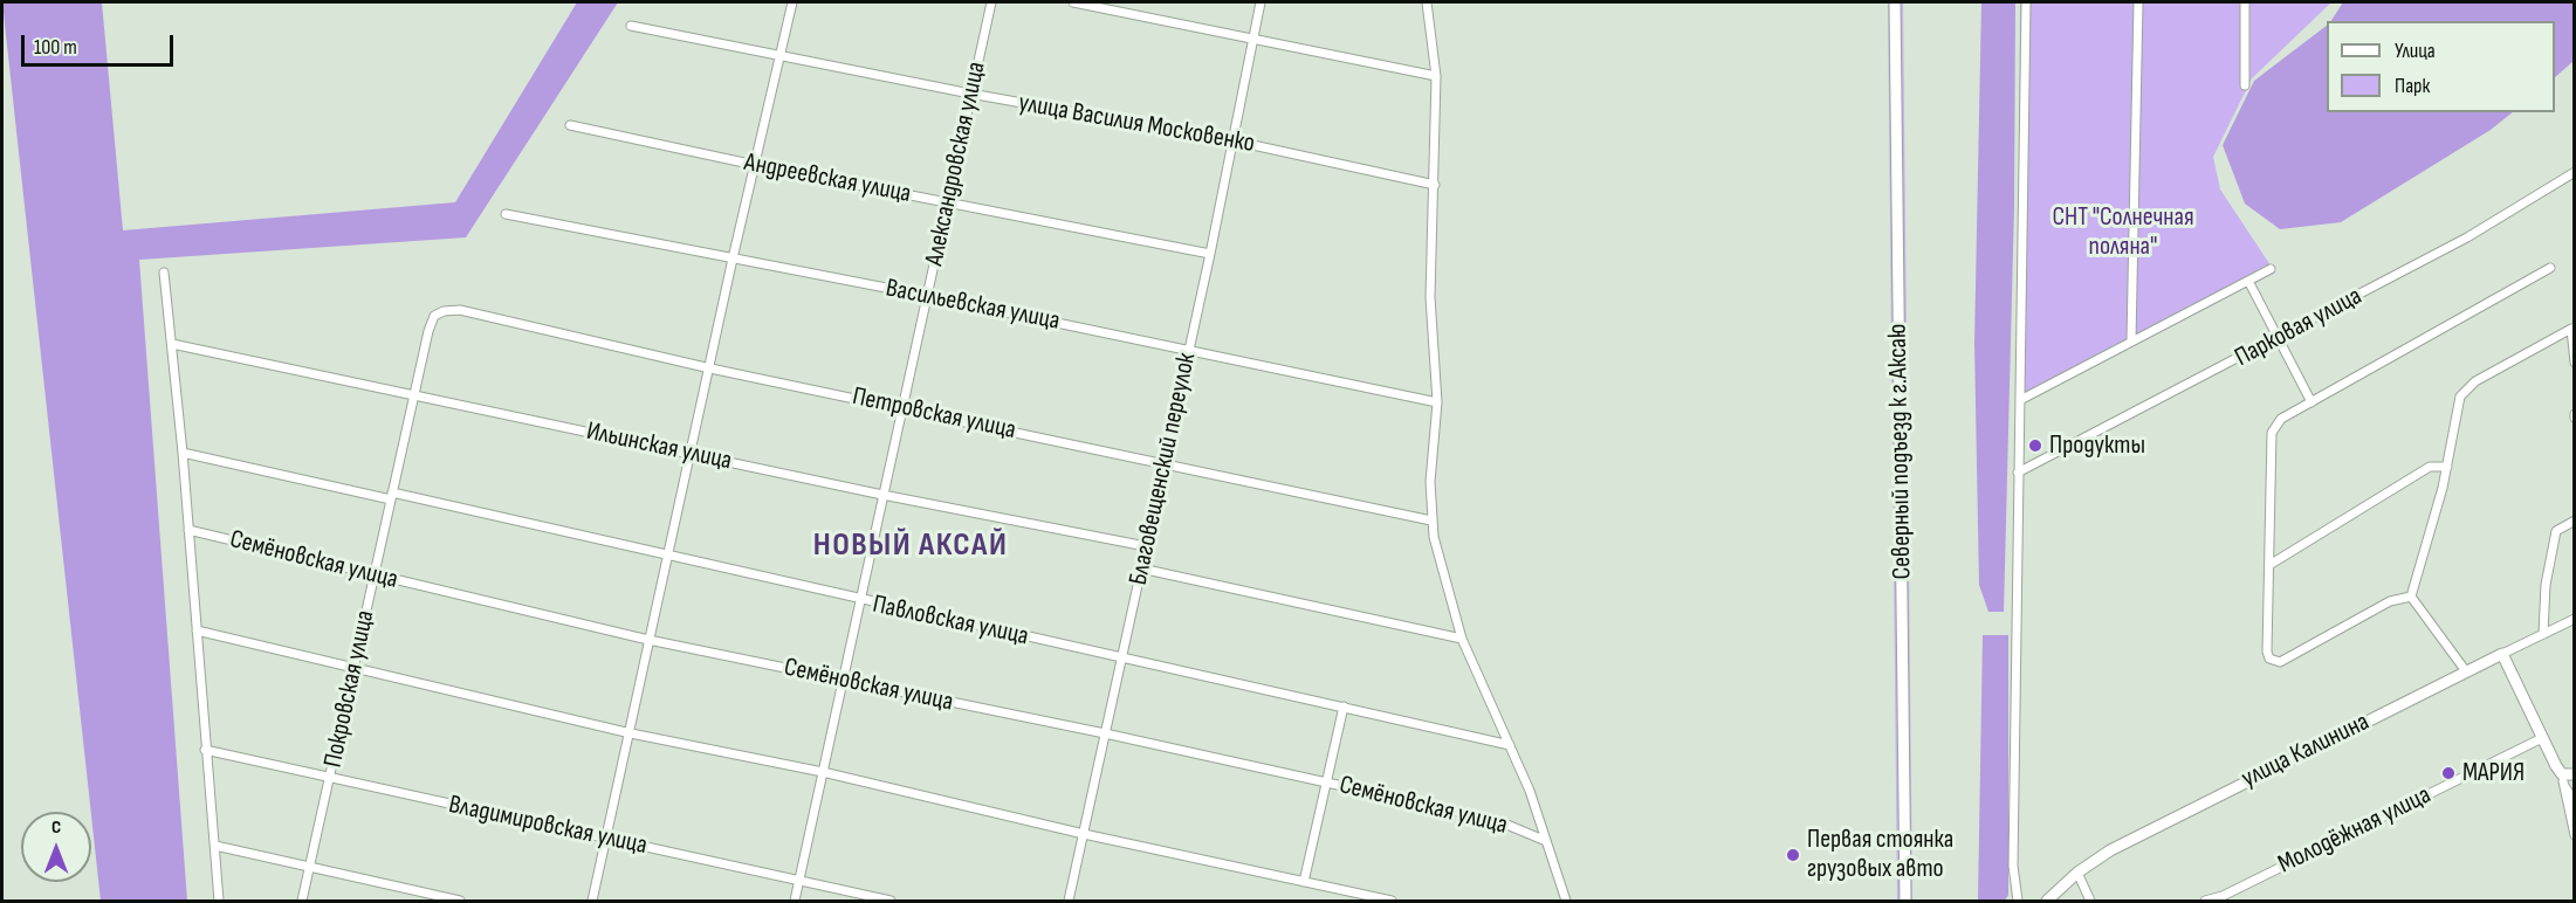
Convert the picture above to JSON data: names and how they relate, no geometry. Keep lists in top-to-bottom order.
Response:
{
  "streets": {
    "street": [
      "улица Василия Московенко",
      "Александровская улица",
      "Андреевская улица",
      "Васильевская улица",
      "Парковая улица",
      "Петровская улица",
      "Ильинская улица",
      "Северный подъезд к г.Аксаю",
      "Благовещенский переулок",
      "Семёновская улица",
      "Павловская улица",
      "Покровская улица",
      "улица Калинина",
      "Владимировская улица",
      "Молодёжная улица"
    ]
  },
  "crossings": [
    ["улица Василия Московенко", "Александровская улица"],
    ["улица Василия Московенко", "Благовещенский переулок"],
    ["Александровская улица", "Андреевская улица"],
    ["Александровская улица", "Васильевская улица"],
    ["Александровская улица", "Петровская улица"],
    ["Александровская улица", "Ильинская улица"],
    ["Александровская улица", "Семёновская улица"],
    ["Александровская улица", "Павловская улица"],
    ["Александровская улица", "Владимировская улица"],
    ["Андреевская улица", "Благовещенский переулок"],
    ["Васильевская улица", "Благовещенский переулок"],
    ["Петровская улица", "Благовещенский переулок"],
    ["Петровская улица", "Покровская улица"],
    ["Ильинская улица", "Благовещенский переулок"],
    ["Ильинская улица", "Покровская улица"],
    ["Благовещенский переулок", "Семёновская улица"],
    ["Благовещенский переулок", "Павловская улица"],
    ["Семёновская улица", "Покровская улица"],
    ["Павловская улица", "Покровская улица"],
    ["Покровская улица", "Владимировская улица"]
  ],
  "districts": ["НОВЫЙ АКСАЙ"],
  "parks": ["СНТ \"Солнечная поляна\""],
  "places": ["Продукты", "МАРИЯ", "Первая стоянка грузовых авто"],
  "legend": ["Улица", "Парк"],
  "scale_bar": "100 m",
  "north": "top"
}
